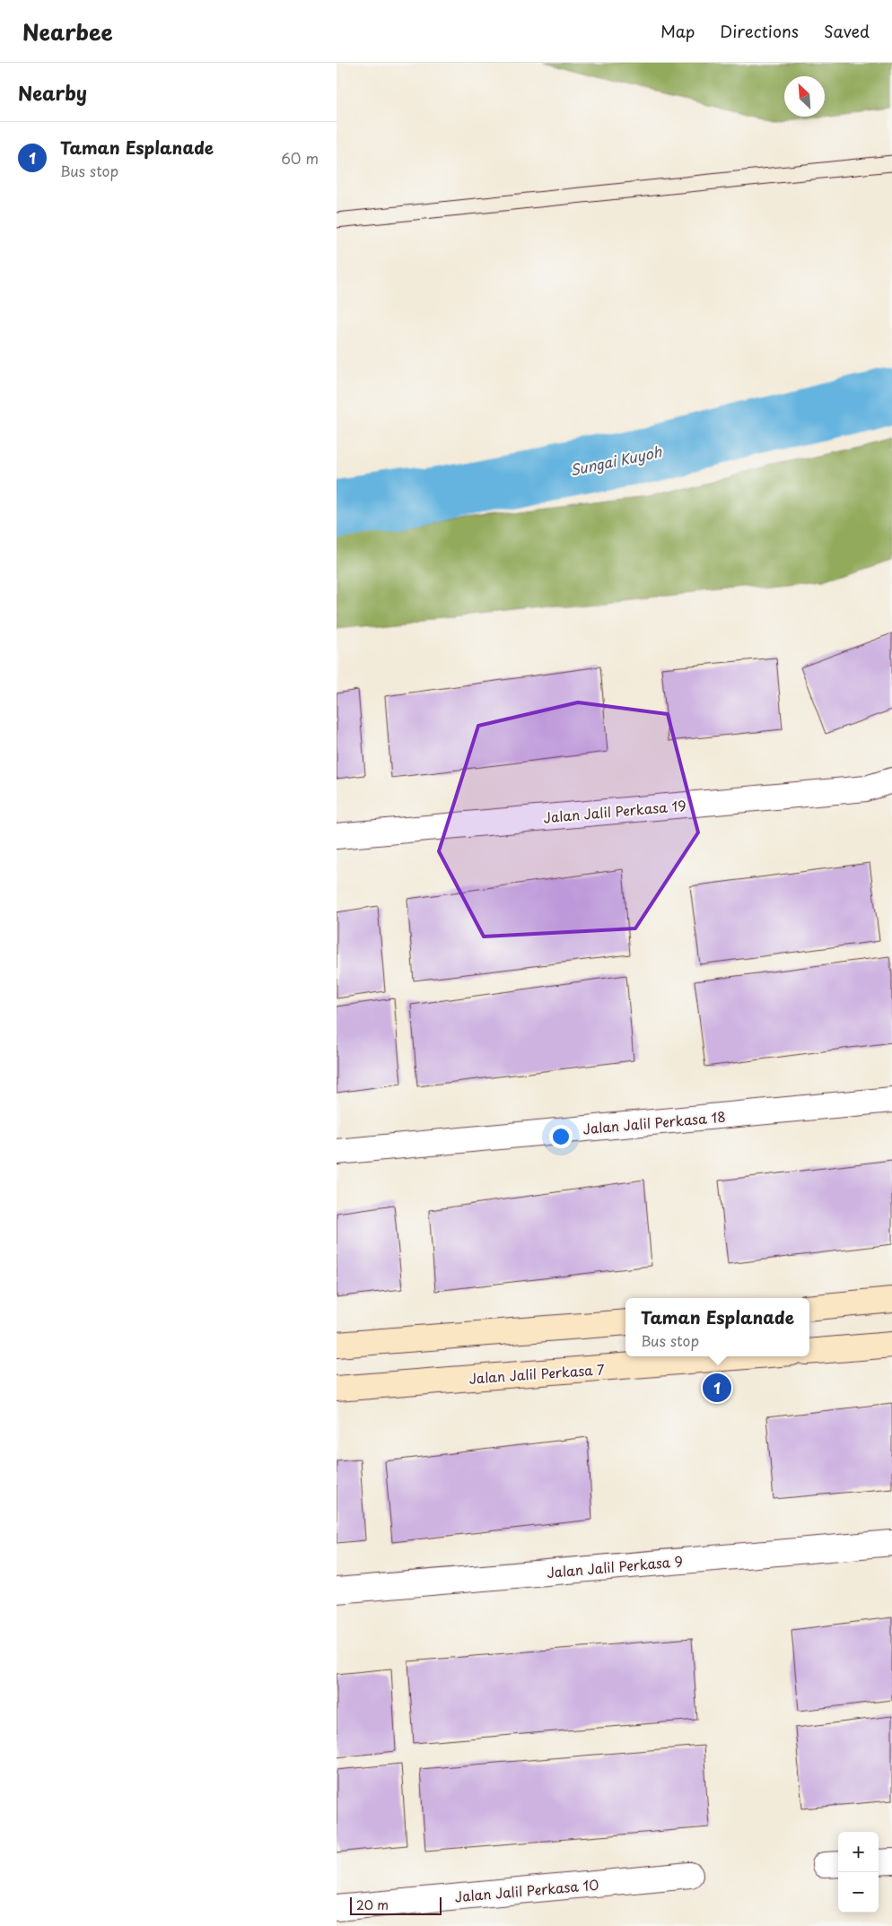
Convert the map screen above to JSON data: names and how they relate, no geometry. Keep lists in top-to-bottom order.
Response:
{
  "streets": {
    "street": [
      "Jalan Jalil Perkasa 19",
      "Jalan Jalil Perkasa 18",
      "Jalan Jalil Perkasa 7",
      "Jalan Jalil Perkasa 9",
      "Jalan Jalil Perkasa 10"
    ]
  },
  "water": ["Sungai Kuyoh"],
  "scale_bar": "20 m",
  "north": "top left",
  "page": {
    "header": "Nearbee",
    "nav": ["Map", "Directions", "Saved"],
    "heading": "Nearby",
    "list": [
      {
        "mark": "1",
        "name": "Taman Esplanade",
        "note": "Bus stop",
        "value": "60 m"
      }
    ],
    "popup": ["Taman Esplanade", "Bus stop"],
    "pins": "1",
    "map_buttons": ["+", "−"],
    "scale": "20 m"
  }
}
